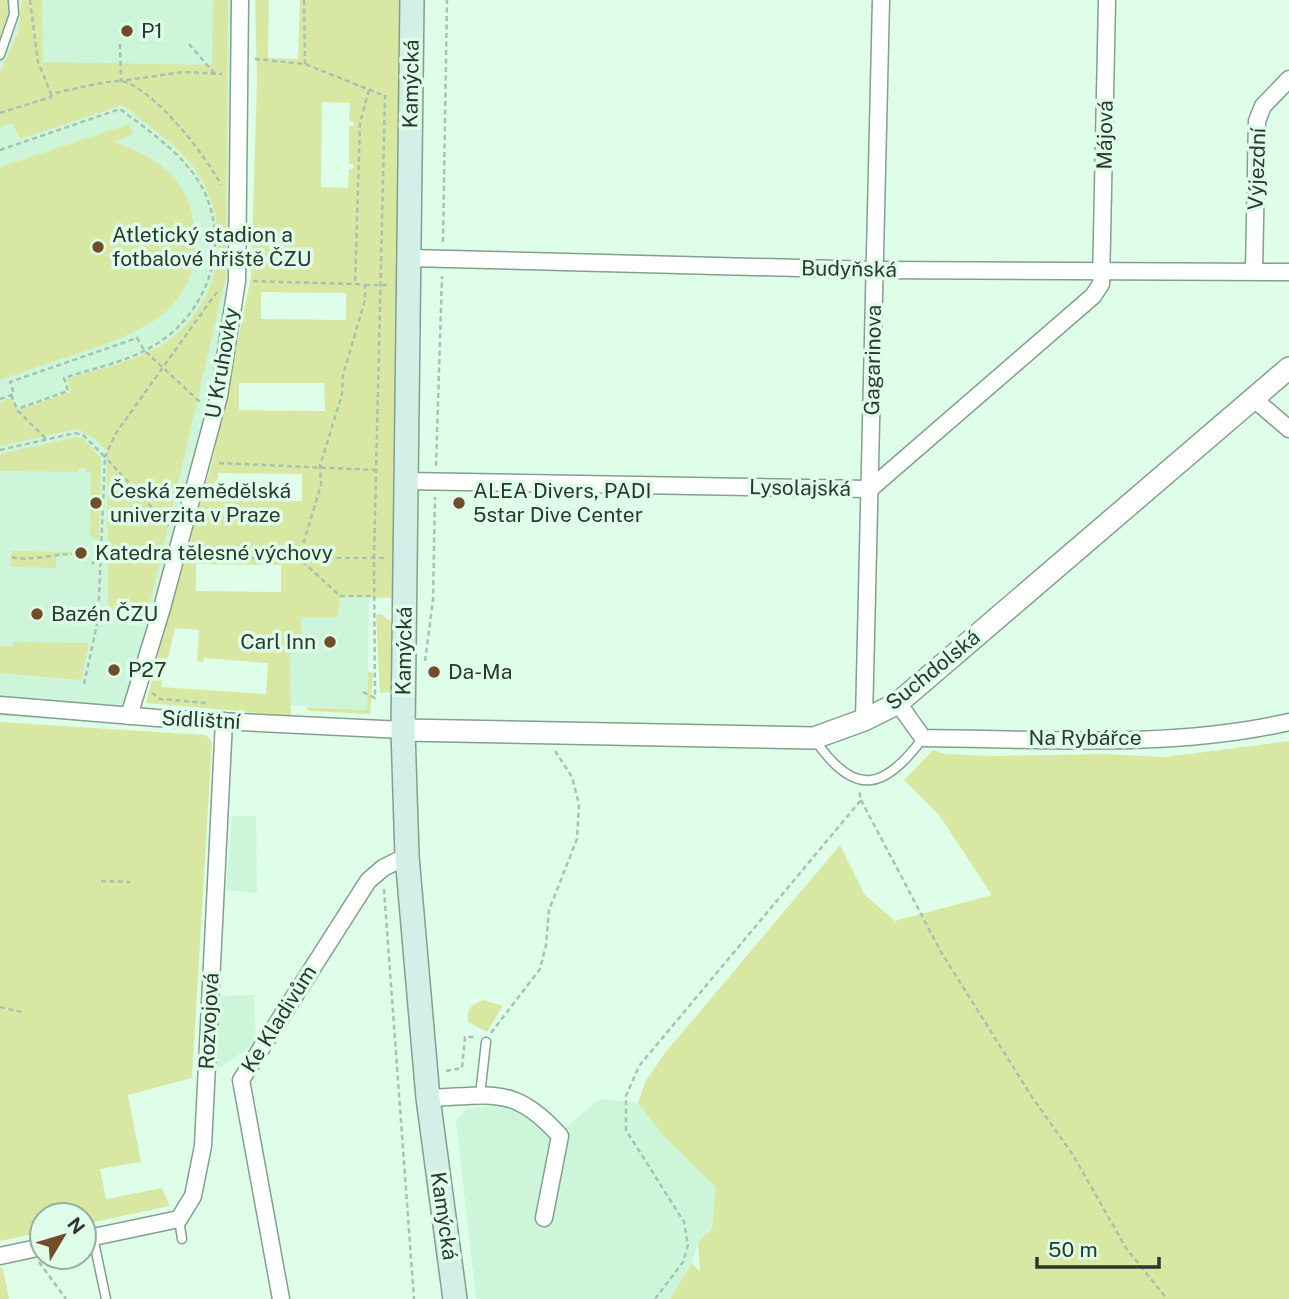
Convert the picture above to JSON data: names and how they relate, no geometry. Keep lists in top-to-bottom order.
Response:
{
  "streets": {
    "main road": ["Kamýcká"],
    "street": [
      "Májová",
      "Výjezdní",
      "Budyňská",
      "Gagarinova",
      "U Kruhovky",
      "Lysolajská",
      "Suchdolská",
      "Sídlištní",
      "Na Rybářce",
      "Ke Kladivům",
      "Rozvojová"
    ]
  },
  "crossings": [
    ["Kamýcká", "Budyňská"],
    ["Kamýcká", "Lysolajská"],
    ["Kamýcká", "Suchdolská"],
    ["Kamýcká", "Sídlištní"],
    ["Kamýcká", "Ke Kladivům"],
    ["Májová", "Budyňská"],
    ["Májová", "Lysolajská"],
    ["Výjezdní", "Budyňská"],
    ["Budyňská", "Gagarinova"],
    ["Budyňská", "Lysolajská"],
    ["Gagarinova", "Lysolajská"],
    ["Gagarinova", "Suchdolská"],
    ["U Kruhovky", "Sídlištní"],
    ["Suchdolská", "Sídlištní"],
    ["Sídlištní", "Rozvojová"]
  ],
  "places": [
    "P1",
    "Atletický stadion a fotbalové hřiště ČZU",
    "Česká zemědělská univerzita v Praze",
    "ALEA Divers, PADI 5star Dive Center",
    "Katedra tělesné výchovy",
    "Bazén ČZU",
    "Carl Inn",
    "P27",
    "Da-Ma"
  ],
  "scale_bar": "50 m",
  "north": "top right"
}
